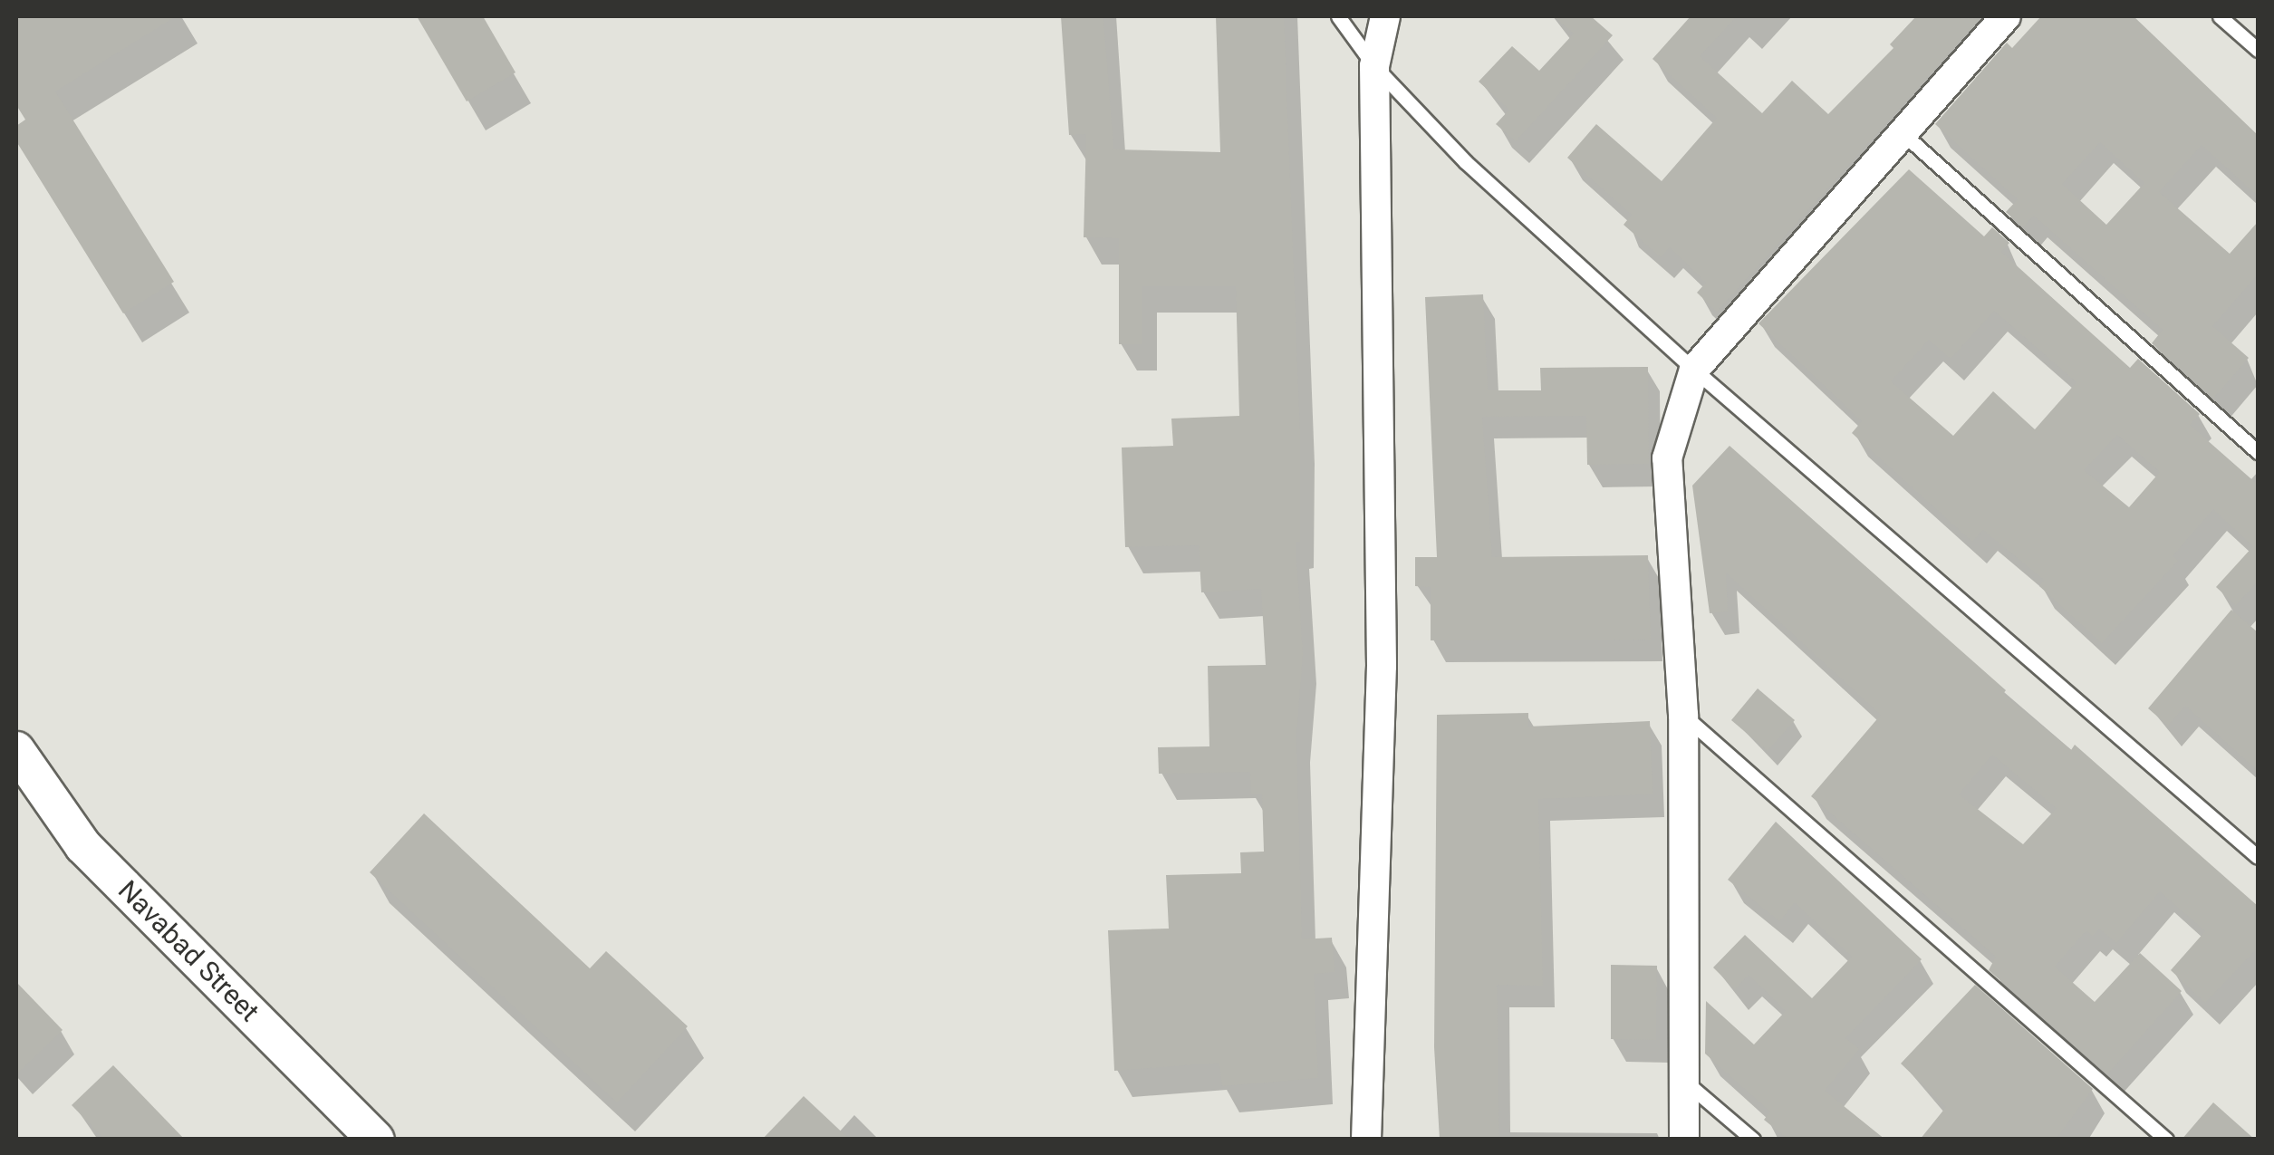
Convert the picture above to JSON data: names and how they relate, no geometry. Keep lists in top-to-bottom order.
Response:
{
  "streets": {
    "street": ["Navabad Street"]
  }
}
